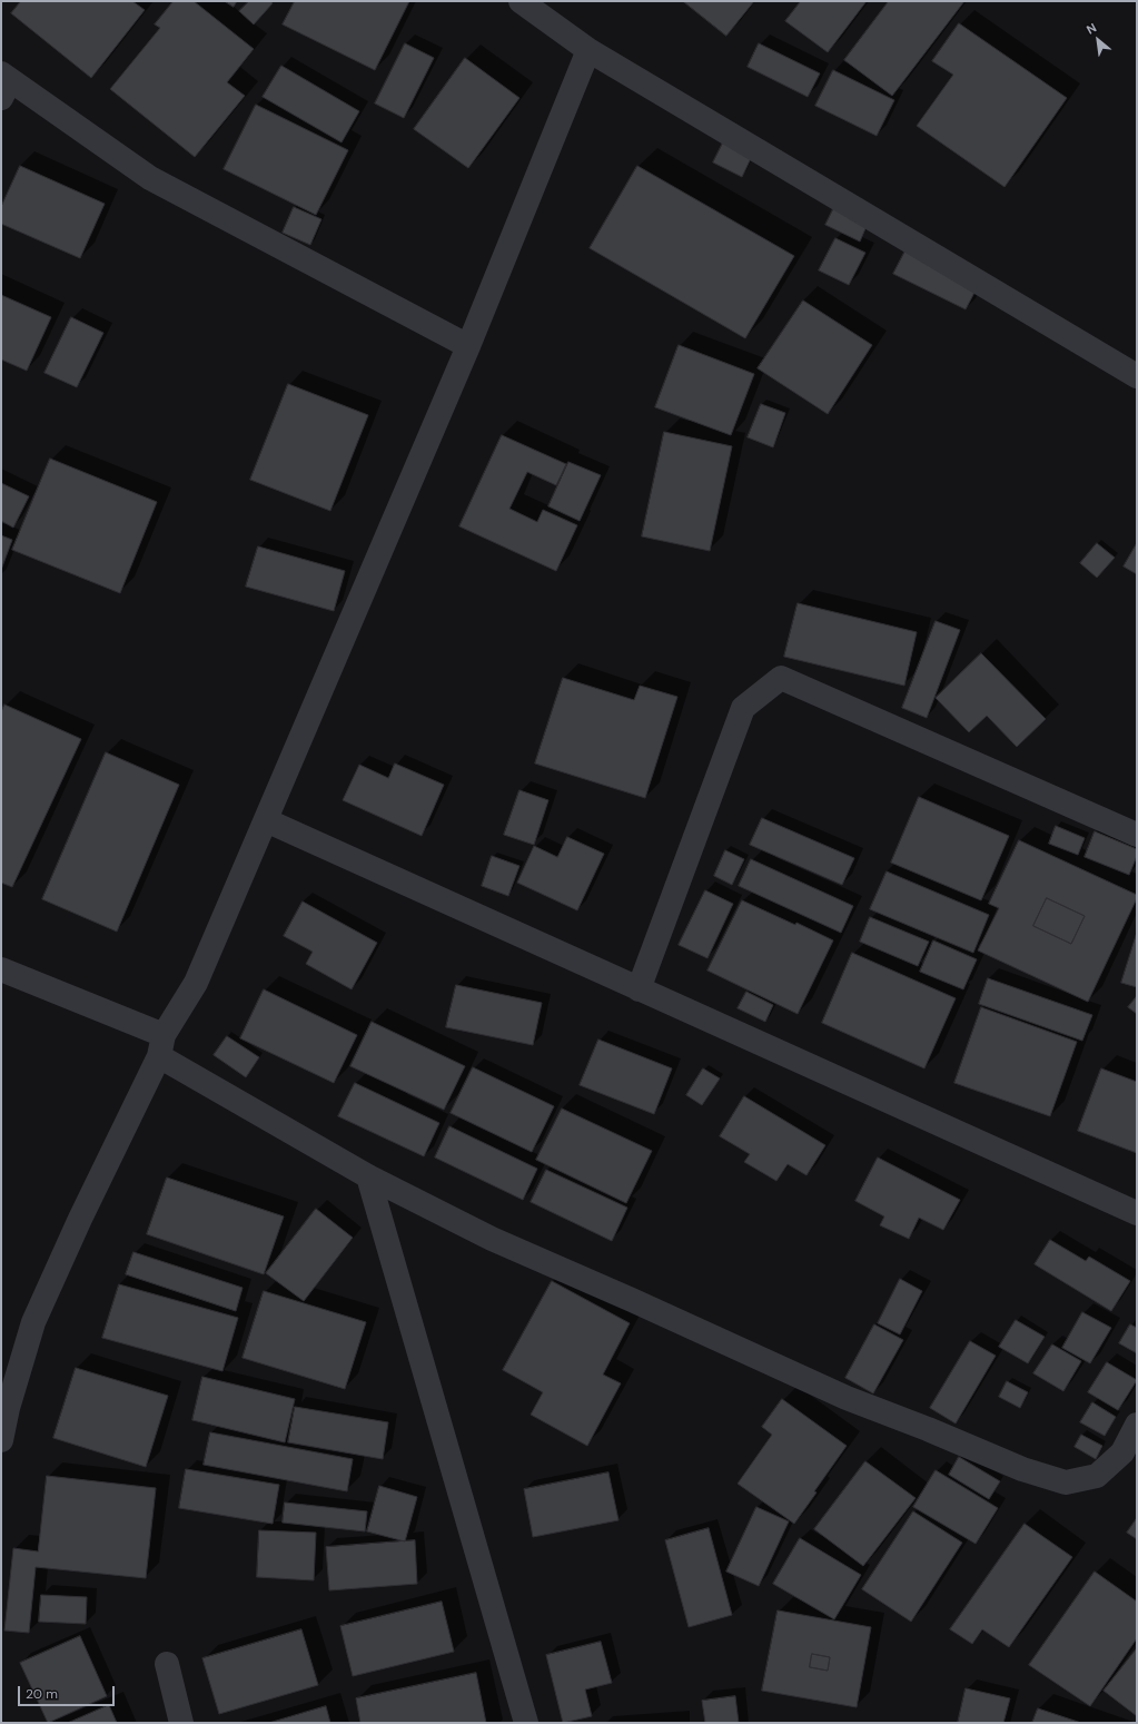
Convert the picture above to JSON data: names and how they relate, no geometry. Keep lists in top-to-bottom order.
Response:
{
  "scale_bar": "20 m",
  "north": "top left"
}
